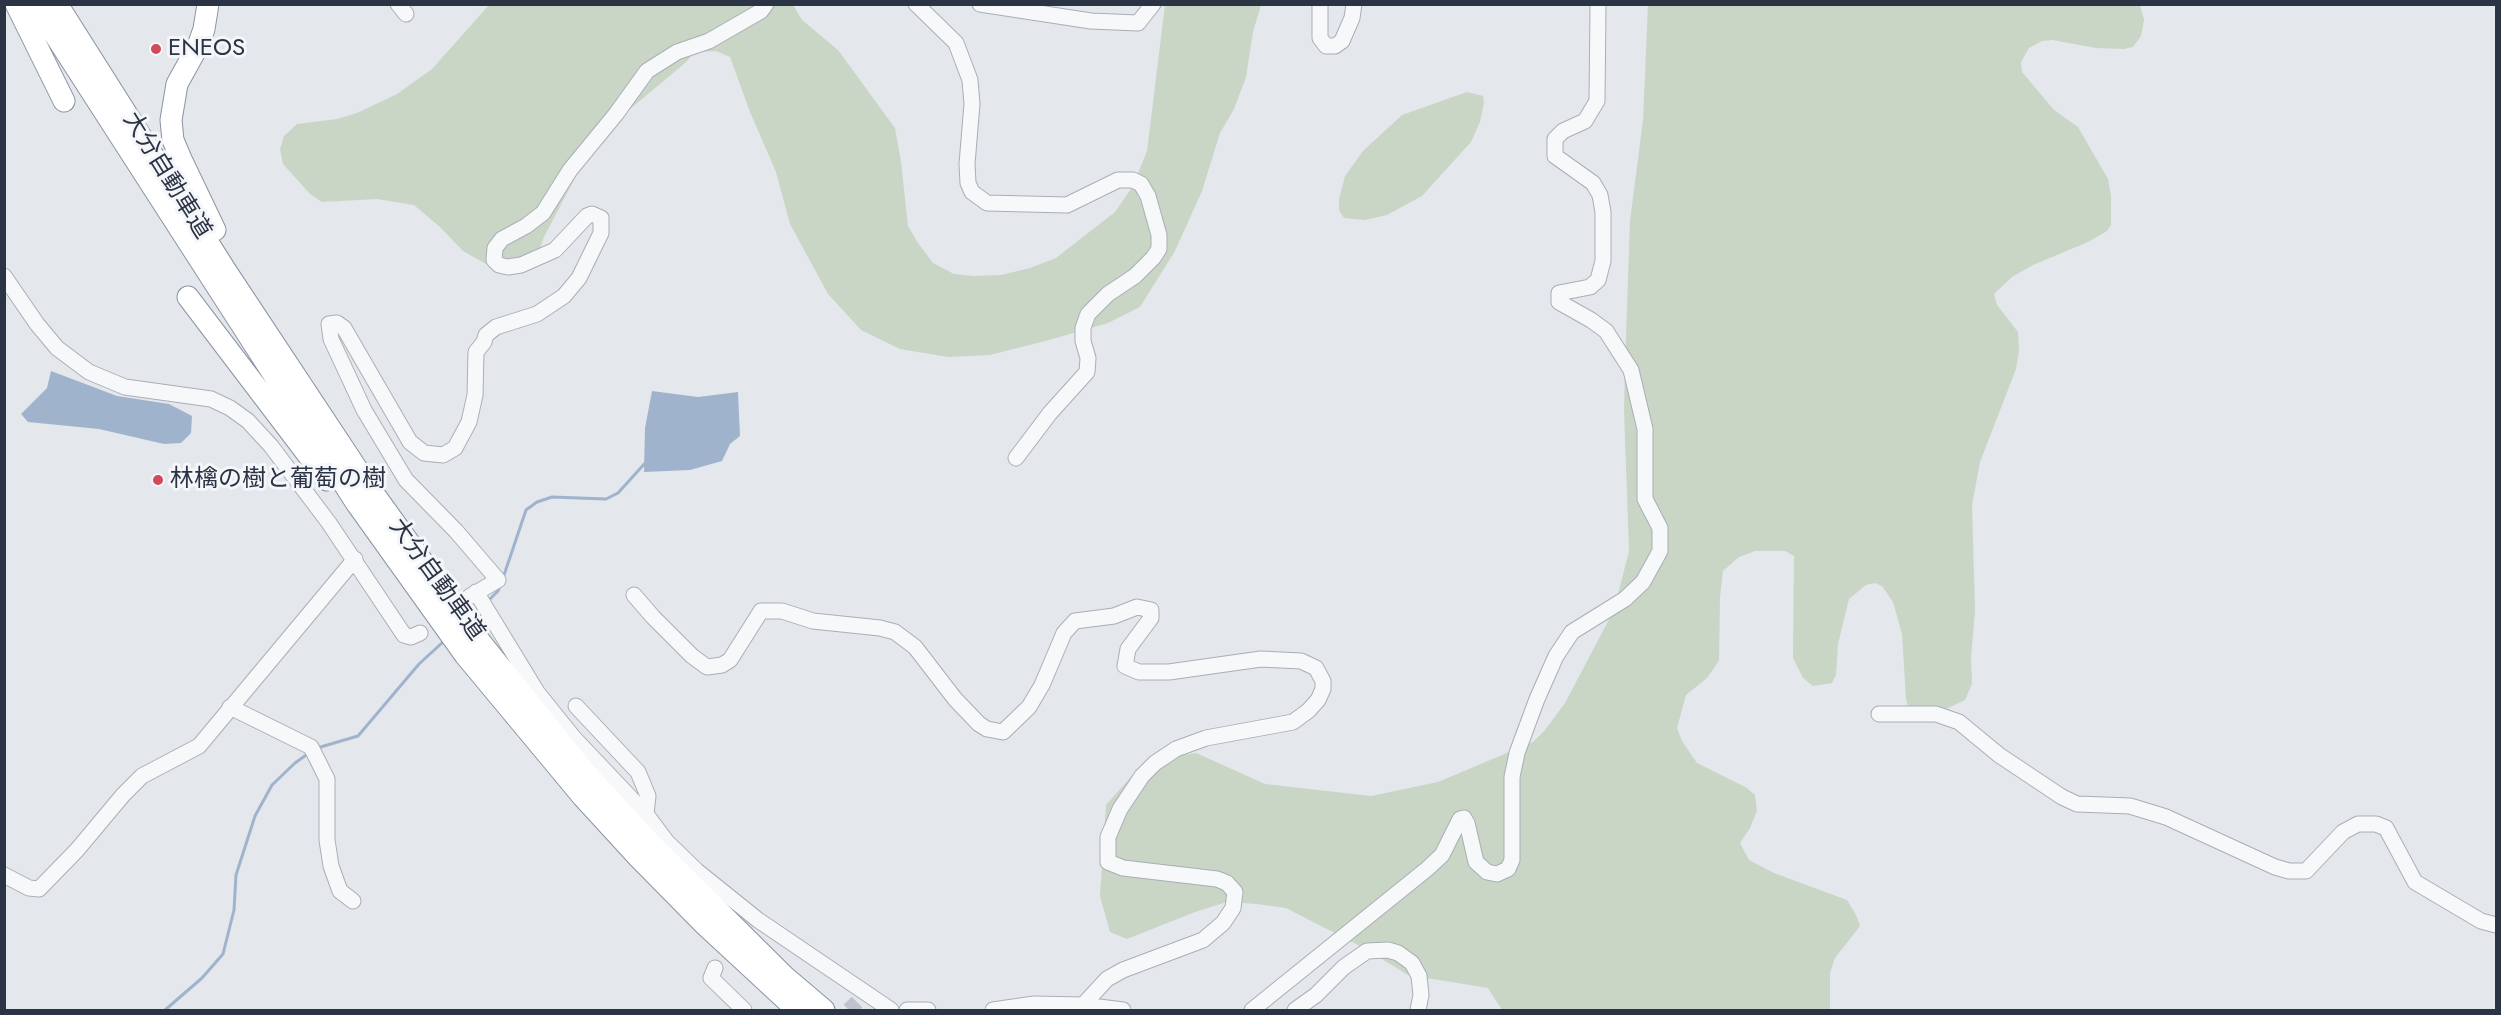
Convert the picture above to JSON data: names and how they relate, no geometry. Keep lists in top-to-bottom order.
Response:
{
  "streets": {
    "highway": ["大分自動車道"]
  },
  "places": ["ENEOS", "林檎の樹と葡萄の樹"]
}
